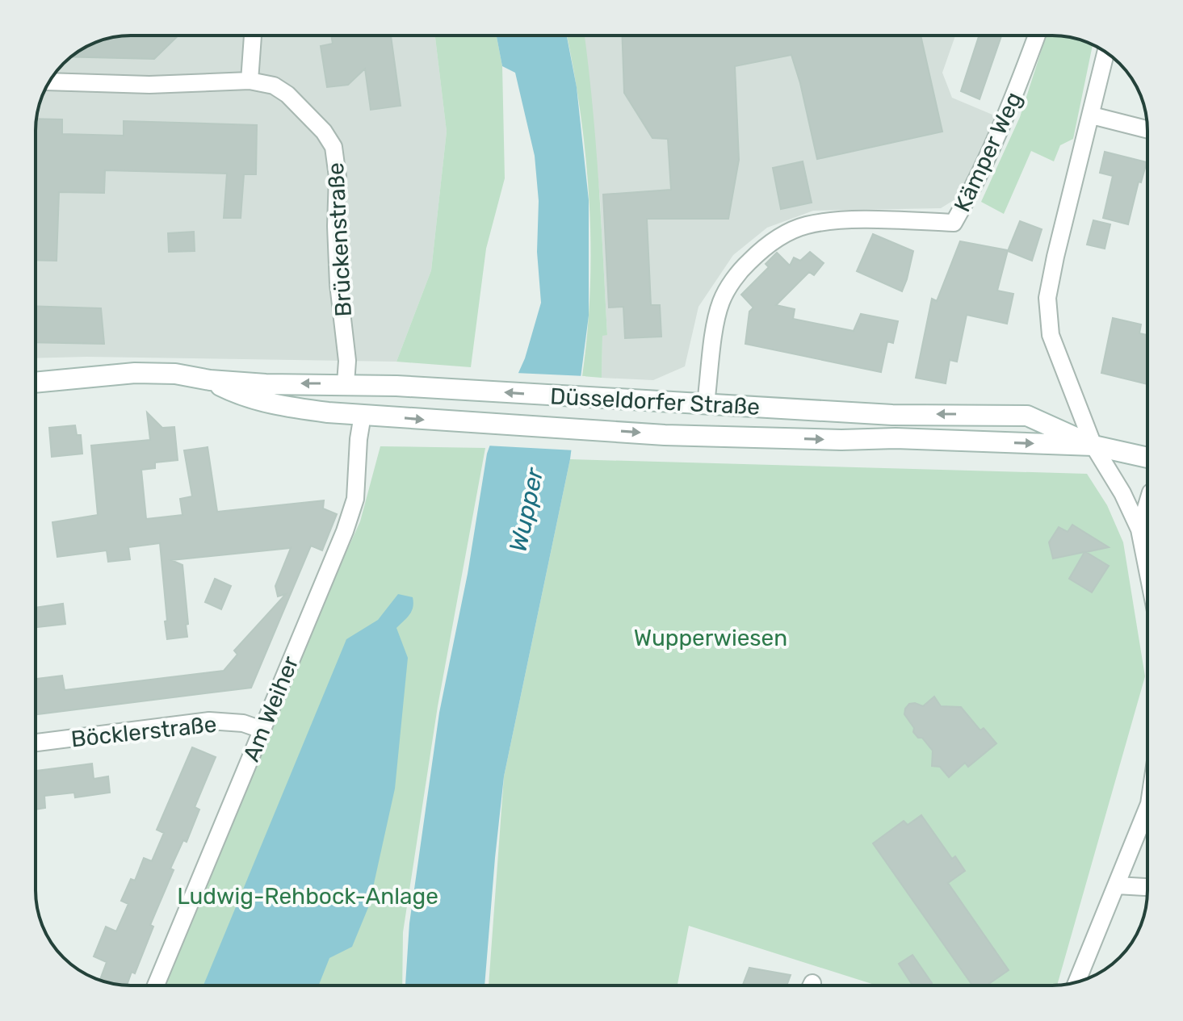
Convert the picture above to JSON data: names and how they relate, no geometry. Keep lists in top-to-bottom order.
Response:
{
  "streets": {
    "main road": ["Düsseldorfer Straße"],
    "street": [
      "Kämper Weg",
      "Brückenstraße",
      "Am Weiher",
      "Böcklerstraße"
    ]
  },
  "crossings": [
    ["Kämper Weg", "Düsseldorfer Straße"],
    ["Brückenstraße", "Düsseldorfer Straße"],
    ["Düsseldorfer Straße", "Am Weiher"],
    ["Am Weiher", "Böcklerstraße"]
  ],
  "water": ["Wupper"],
  "parks": ["Wupperwiesen", "Ludwig-Rehbock-Anlage"]
}
